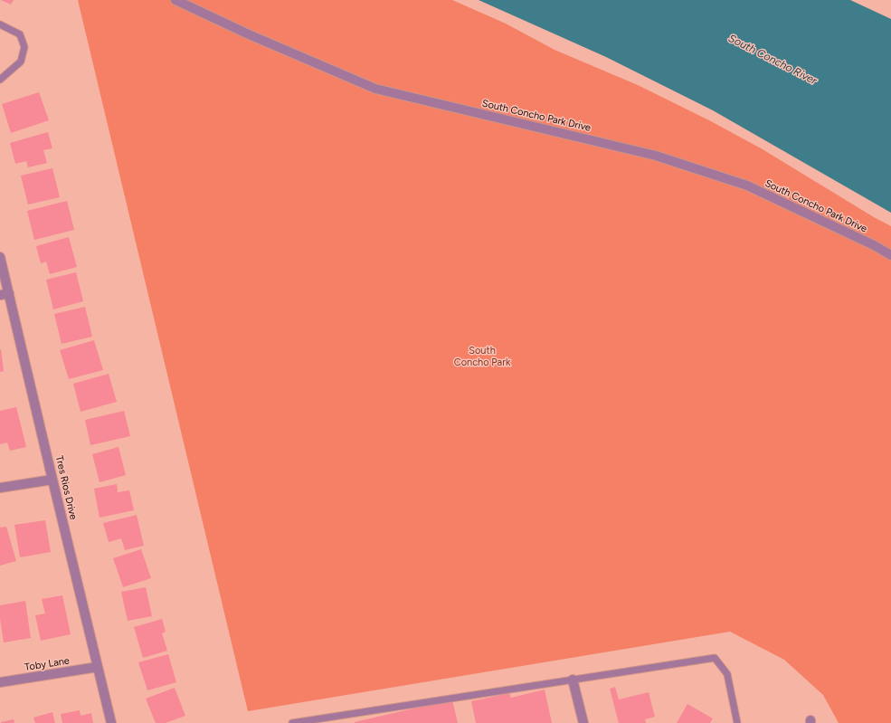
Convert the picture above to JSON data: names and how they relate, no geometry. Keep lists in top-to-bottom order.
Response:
{
  "streets": {
    "street": ["South Concho Park Drive", "Tres Rios Drive", "Toby Lane"]
  },
  "crossings": [
    ["Tres Rios Drive", "Toby Lane"]
  ],
  "water": ["South Concho River"],
  "parks": ["South Concho Park"]
}
